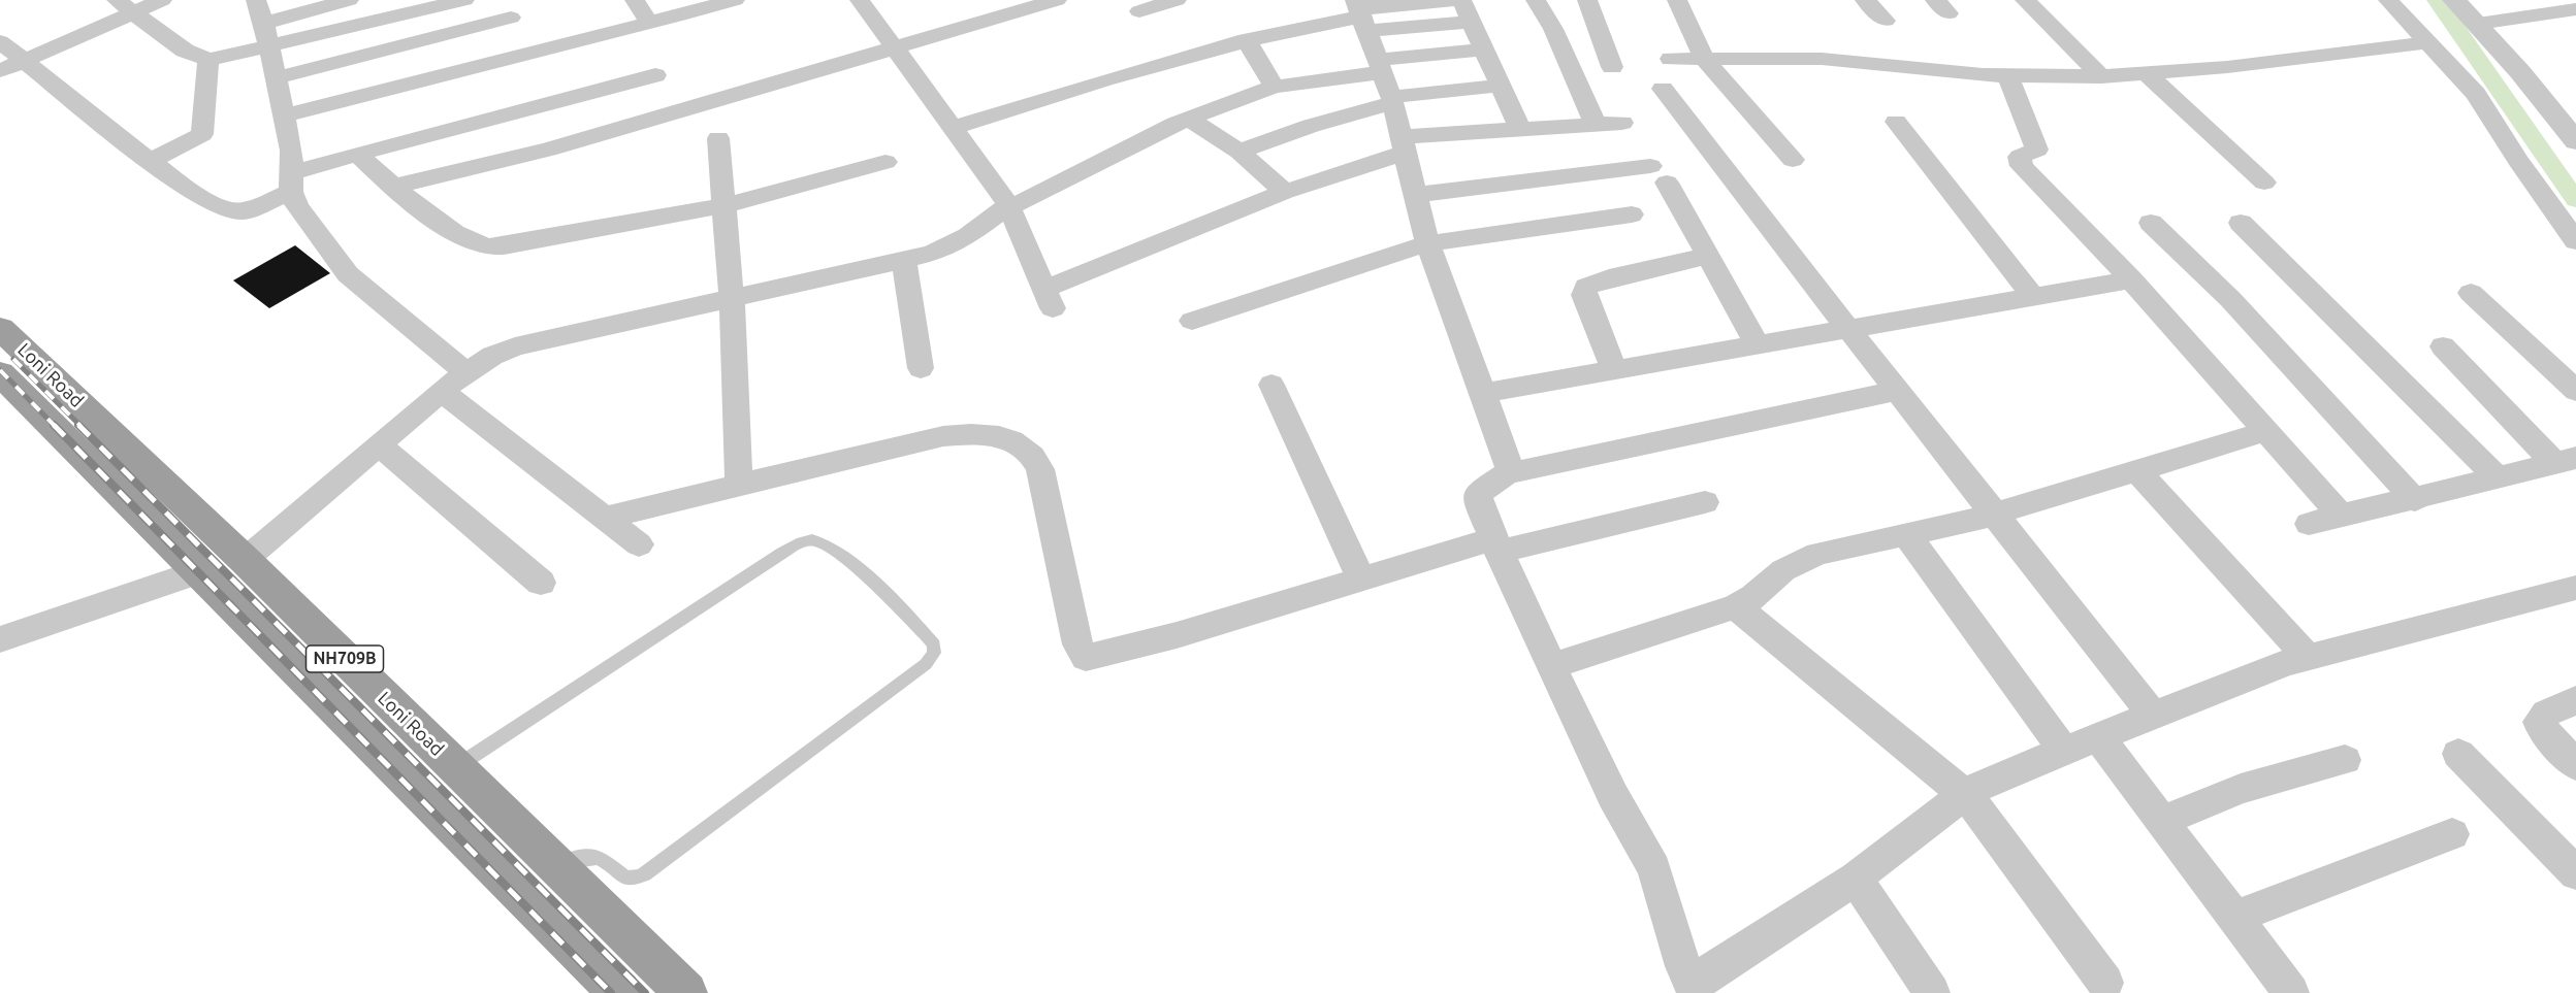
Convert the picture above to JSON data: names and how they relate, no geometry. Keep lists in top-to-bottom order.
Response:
{
  "streets": {
    "highway": ["Loni Road", "NH709B"]
  }
}
